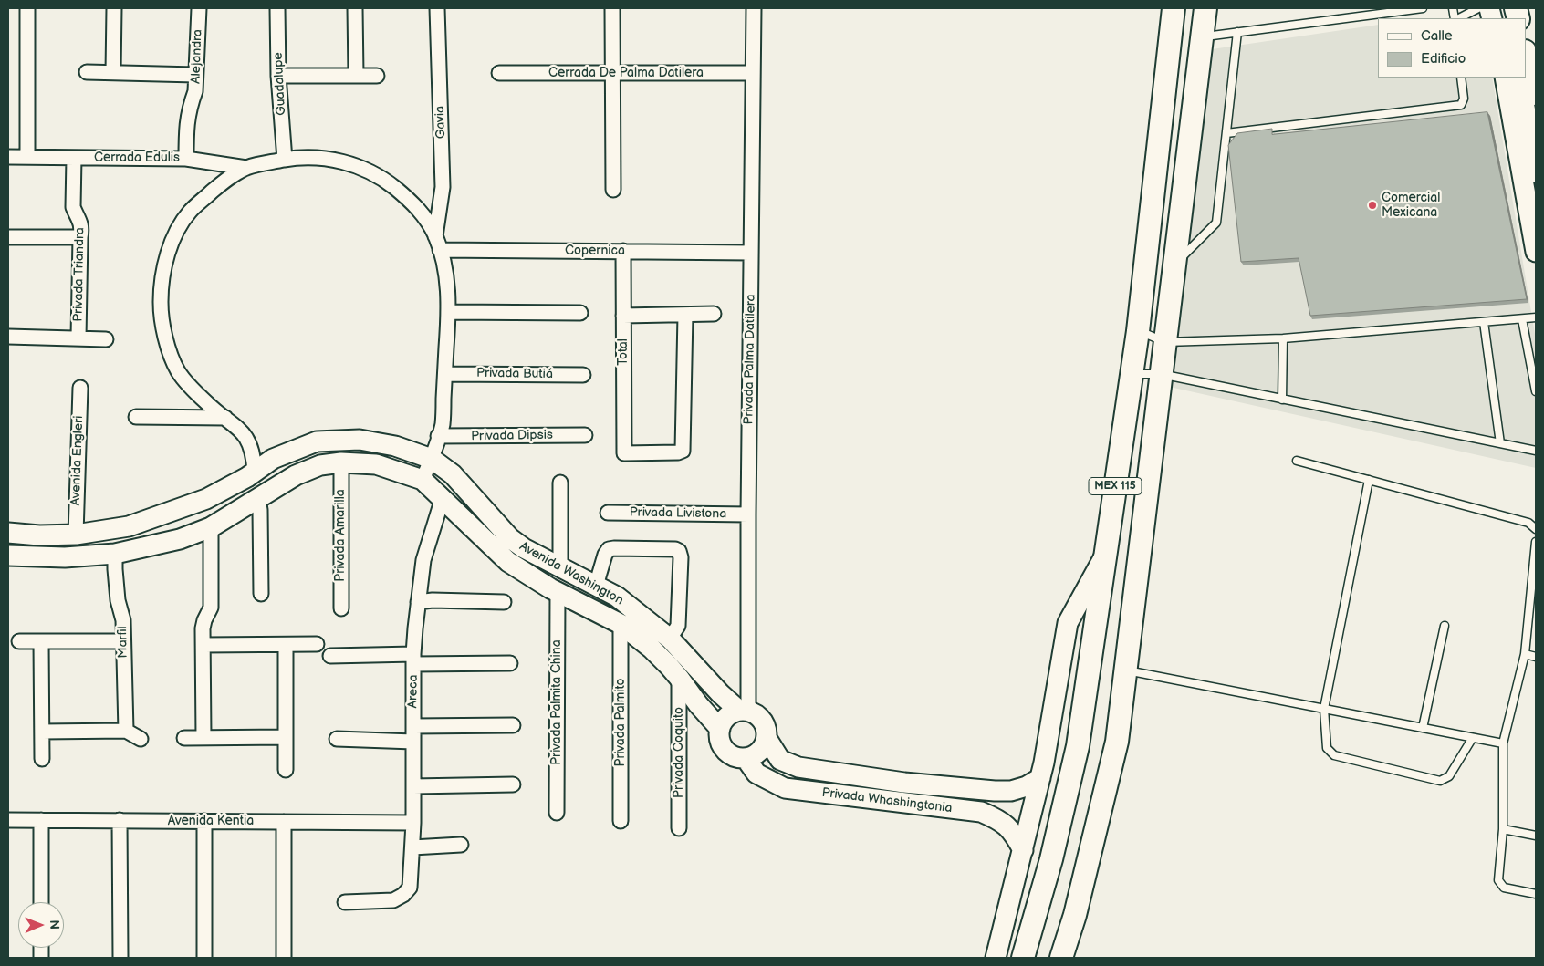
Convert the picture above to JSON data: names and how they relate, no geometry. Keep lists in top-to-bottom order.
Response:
{
  "streets": {
    "main road": ["MEX 115", "Avenida Washington", "Privada Whashingtonia"],
    "street": [
      "Alejandra",
      "Cerrada De Palma Datilera",
      "Guadalupe",
      "Gavia",
      "Cerrada Edulis",
      "Copernica",
      "Privada Triandra",
      "Total",
      "Privada Palma Datilera",
      "Privada Butiá",
      "Privada Dipsis",
      "Avenida Engleri",
      "Privada Livistona",
      "Privada Amarilla",
      "Marfil",
      "Areca",
      "Privada Palmita China",
      "Privada Palmito",
      "Privada Coquito",
      "Avenida Kentia"
    ]
  },
  "crossings": [
    ["Alejandra", "Cerrada Edulis"],
    ["Cerrada De Palma Datilera", "Privada Palma Datilera"],
    ["Cerrada Edulis", "Privada Triandra"],
    ["Copernica", "Total"],
    ["Copernica", "Privada Palma Datilera"],
    ["Privada Palma Datilera", "Privada Livistona"],
    ["Privada Palma Datilera", "Avenida Washington"],
    ["Privada Palma Datilera", "Privada Whashingtonia"],
    ["Avenida Engleri", "Avenida Washington"],
    ["Privada Amarilla", "Avenida Washington"],
    ["Avenida Washington", "Marfil"],
    ["Avenida Washington", "Areca"],
    ["Avenida Washington", "Privada Palmita China"],
    ["Avenida Washington", "Privada Palmito"],
    ["Avenida Washington", "Privada Coquito"],
    ["Avenida Washington", "Privada Whashingtonia"],
    ["Areca", "Avenida Kentia"]
  ],
  "places": ["Comercial Mexicana"],
  "legend": ["Calle", "Edificio"],
  "north": "right"
}
